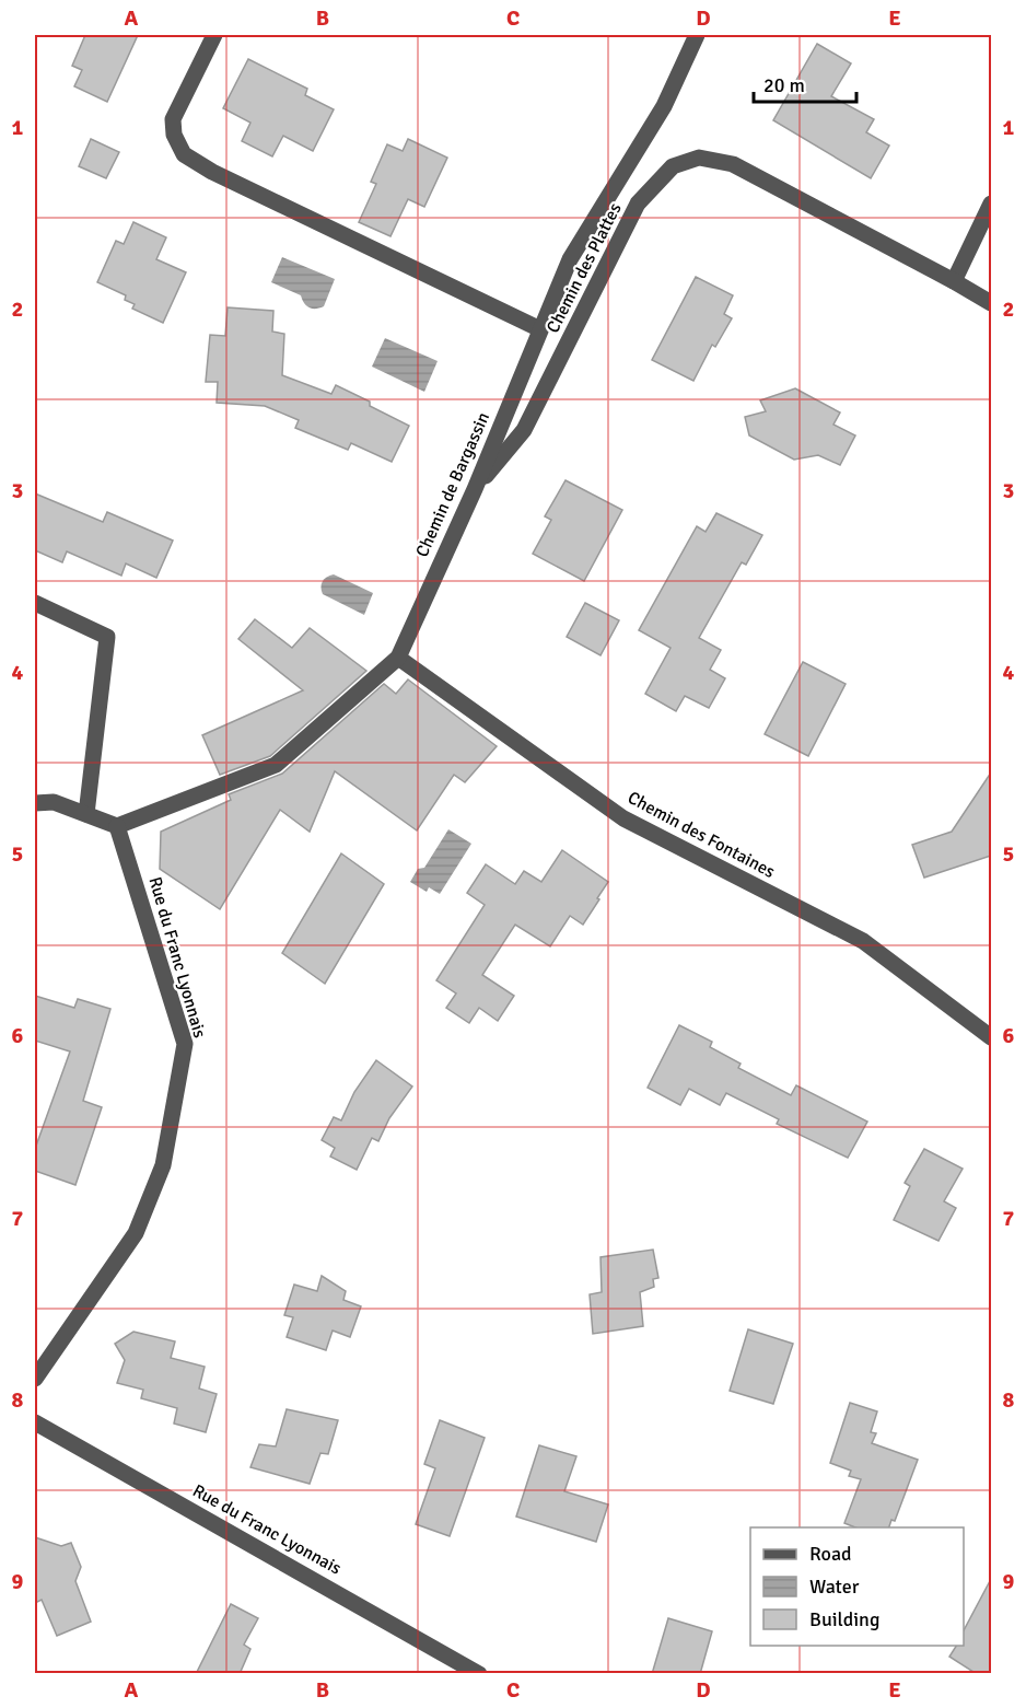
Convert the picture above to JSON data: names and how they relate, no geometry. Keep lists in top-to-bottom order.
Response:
{
  "streets": {
    "street": [
      "Chemin des Plattes",
      "Chemin de Bargassin",
      "Chemin des Fontaines",
      "Rue du Franc Lyonnais"
    ]
  },
  "crossings": [
    ["Chemin des Plattes", "Chemin de Bargassin"],
    ["Chemin de Bargassin", "Chemin des Fontaines"],
    ["Chemin de Bargassin", "Rue du Franc Lyonnais"]
  ],
  "legend": ["Road", "Water", "Building"],
  "scale_bar": "20 m",
  "grid": {
    "columns": [
      "A",
      "B",
      "C",
      "D",
      "E"
    ],
    "rows": [
      "1",
      "2",
      "3",
      "4",
      "5",
      "6",
      "7",
      "8",
      "9"
    ]
  }
}
